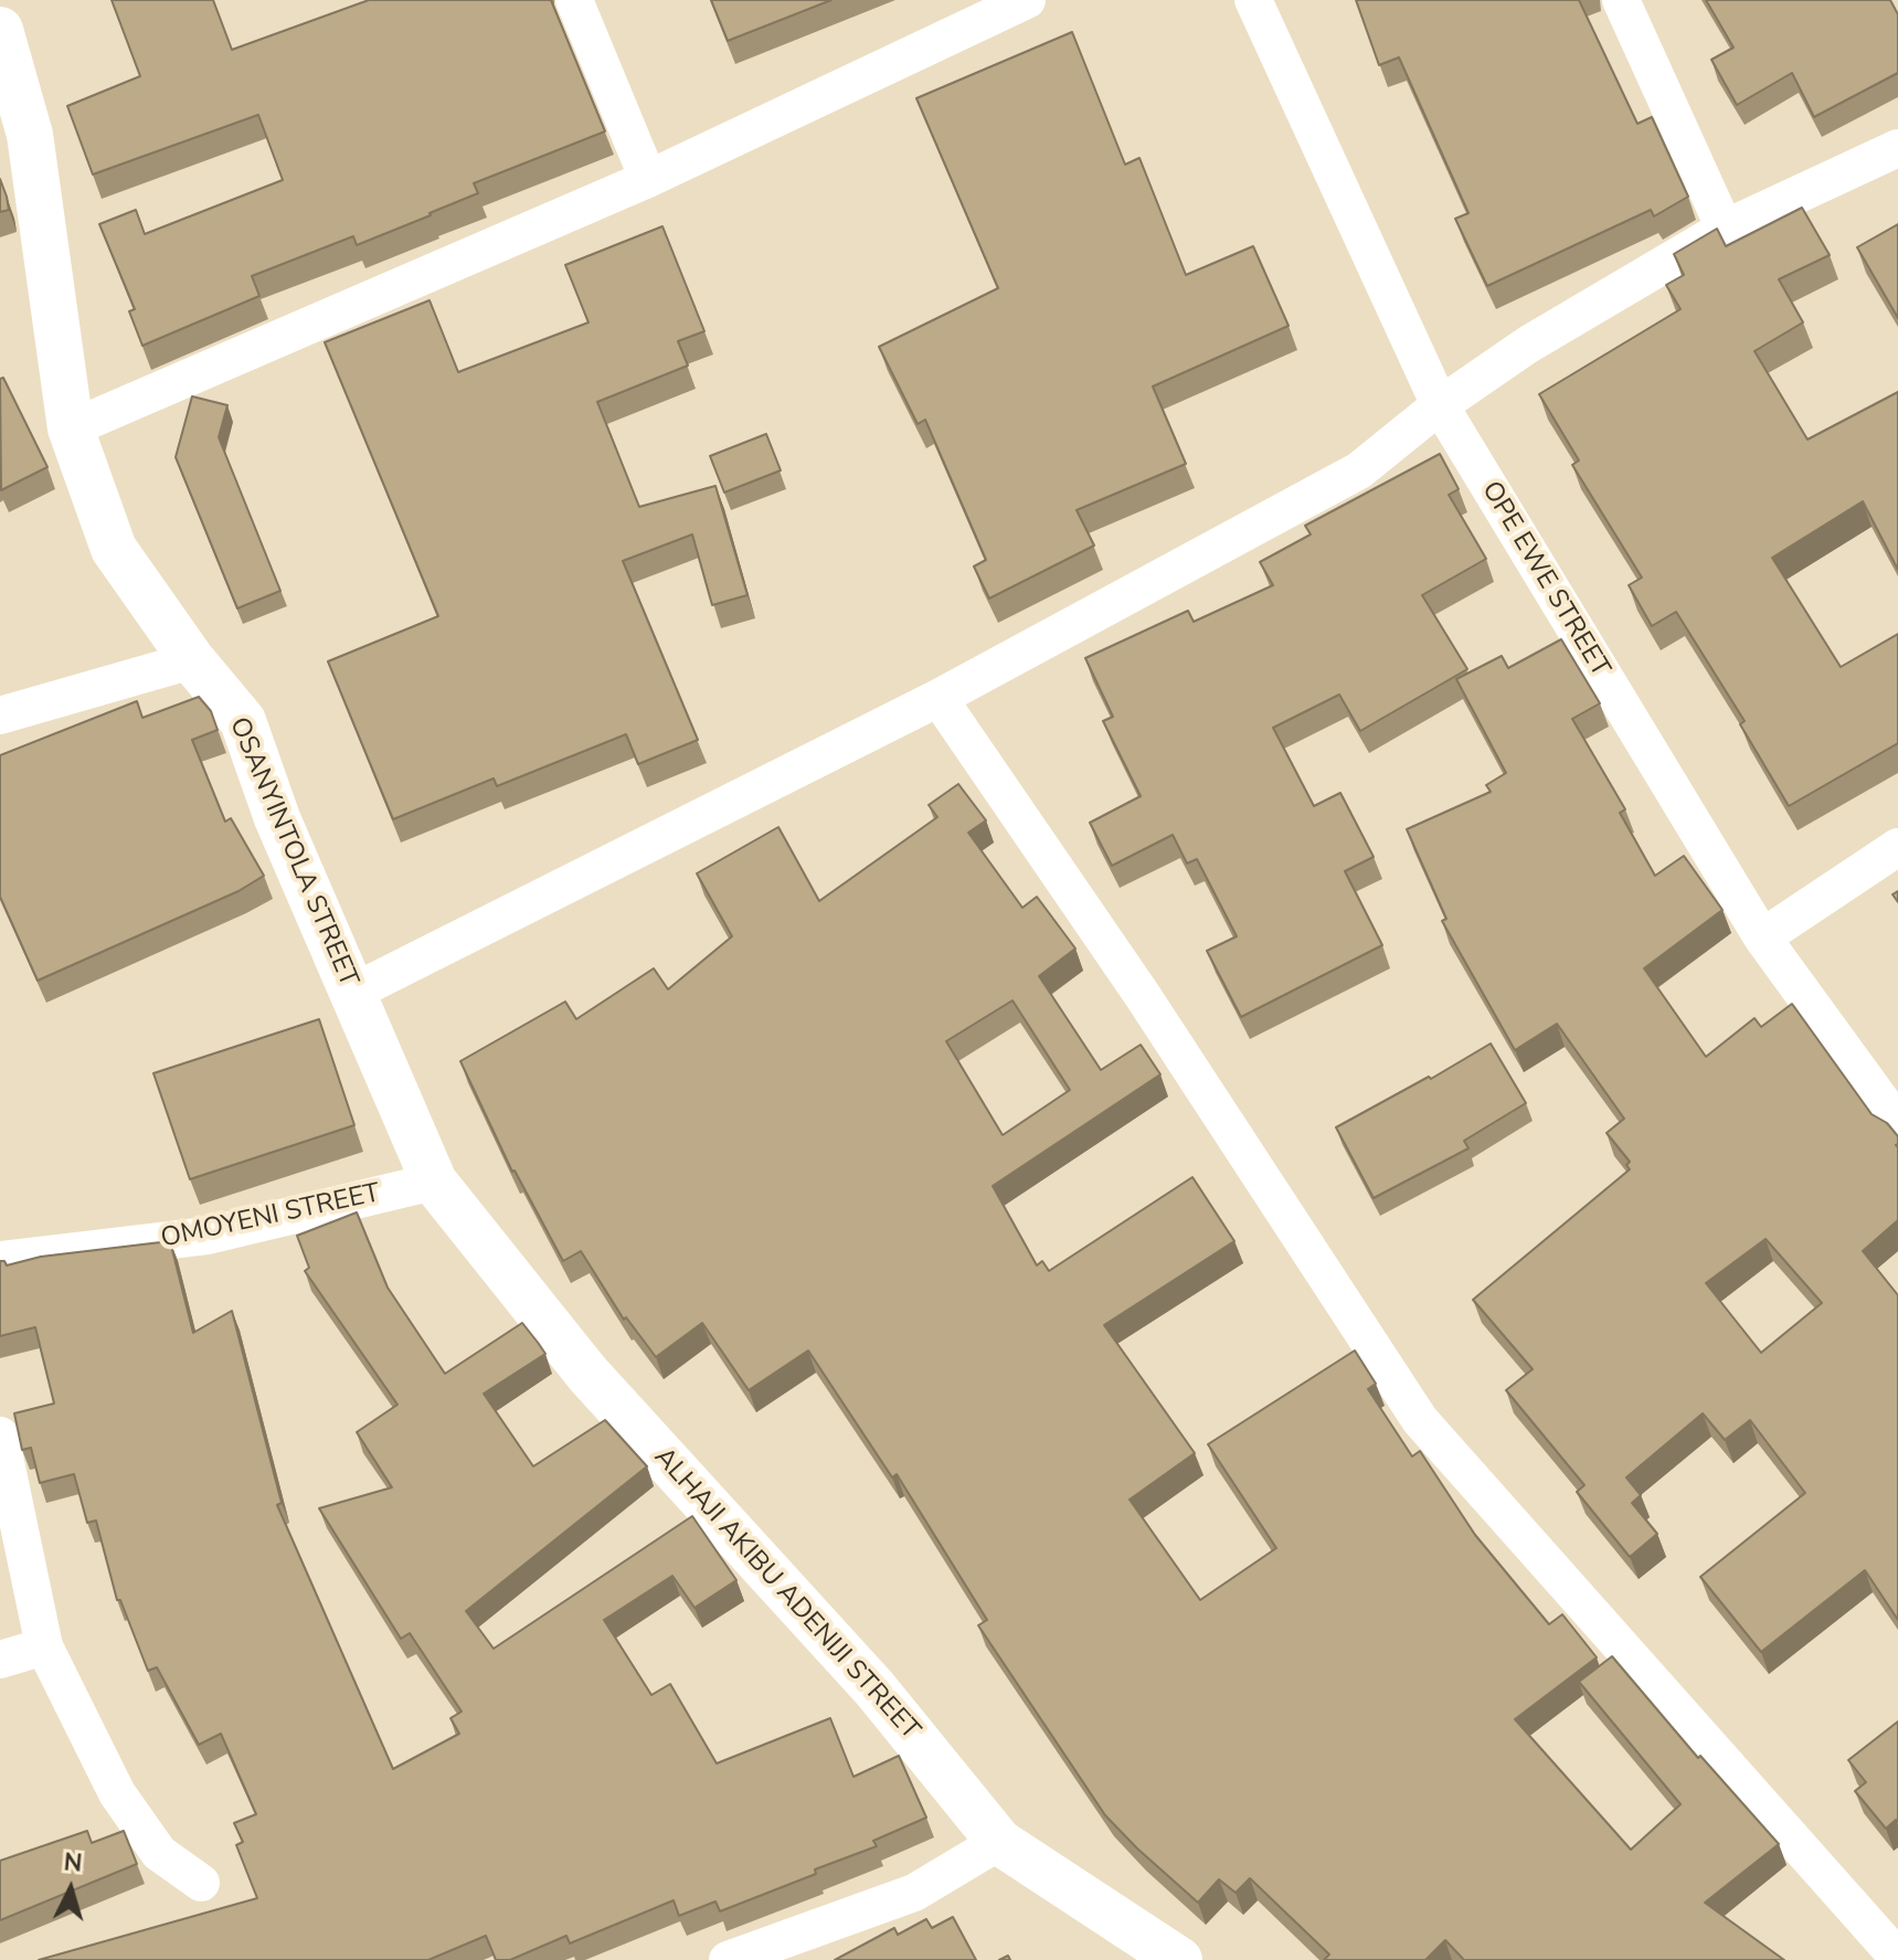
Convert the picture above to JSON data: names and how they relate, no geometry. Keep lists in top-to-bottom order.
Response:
{
  "streets": {
    "street": [
      "OPE EWE STREET",
      "OSANYINTOLA STREET",
      "OMOYENI STREET",
      "ALHAJI AKIBU ADENIJI STREET"
    ]
  },
  "crossings": [
    ["OSANYINTOLA STREET", "OMOYENI STREET"],
    ["OSANYINTOLA STREET", "ALHAJI AKIBU ADENIJI STREET"],
    ["OMOYENI STREET", "ALHAJI AKIBU ADENIJI STREET"]
  ],
  "north": "top"
}
